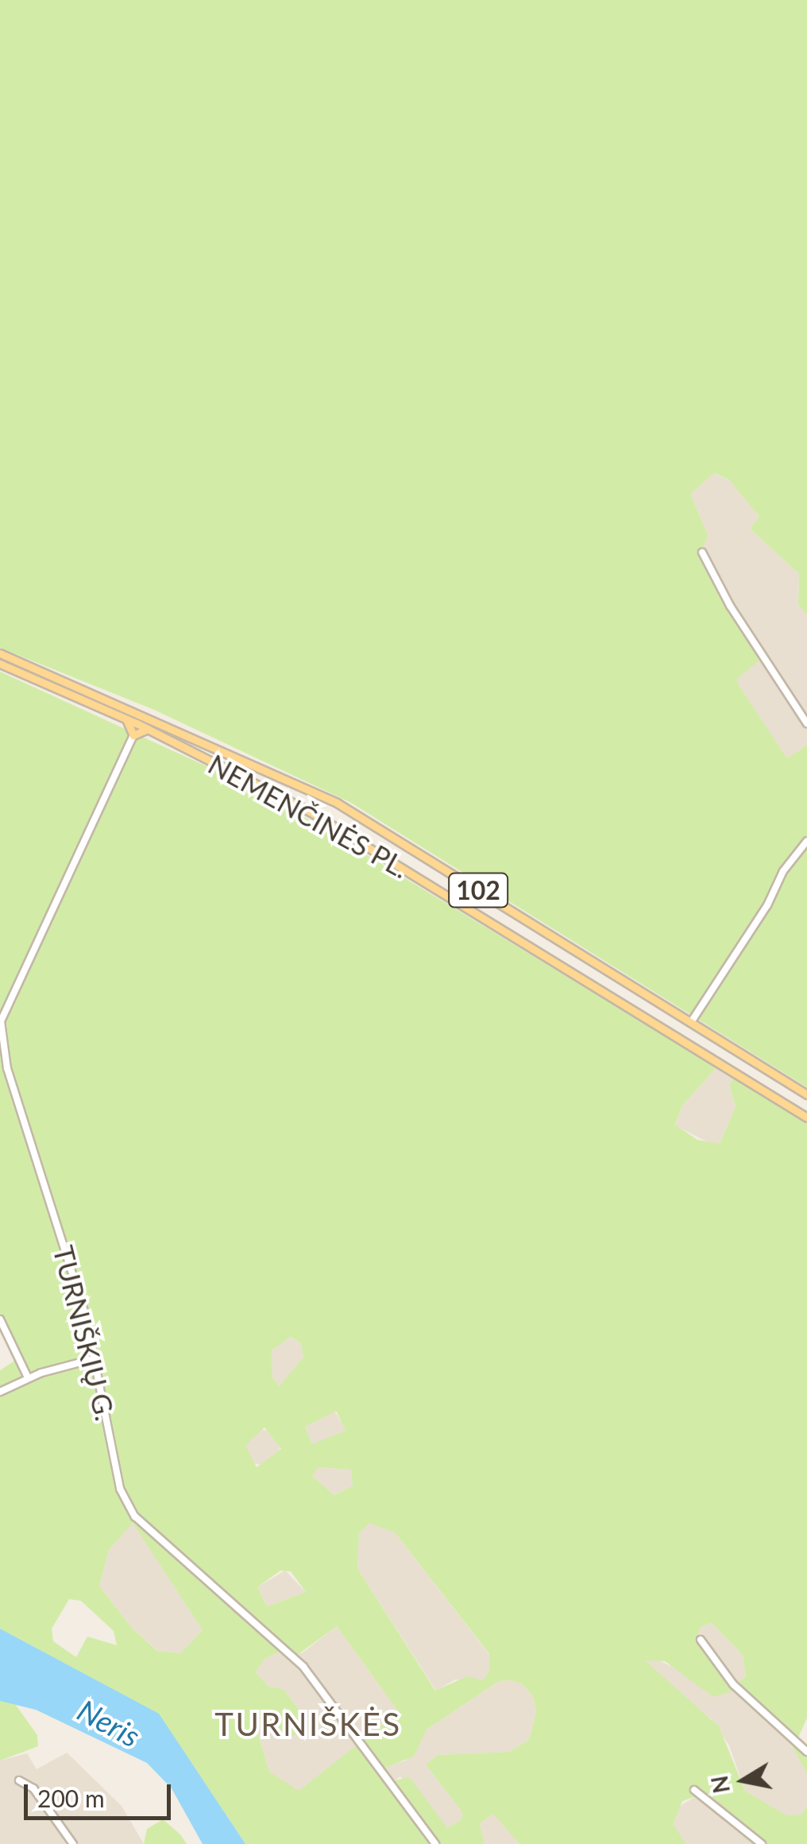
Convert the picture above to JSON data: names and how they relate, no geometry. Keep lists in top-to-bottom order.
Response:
{
  "streets": {
    "main road": ["NEMENČINĖS PL.", "102"],
    "street": ["TURNIŠKIŲ G."]
  },
  "districts": ["TURNIŠKĖS"],
  "water": ["Neris"],
  "scale_bar": "200 m",
  "north": "left"
}
